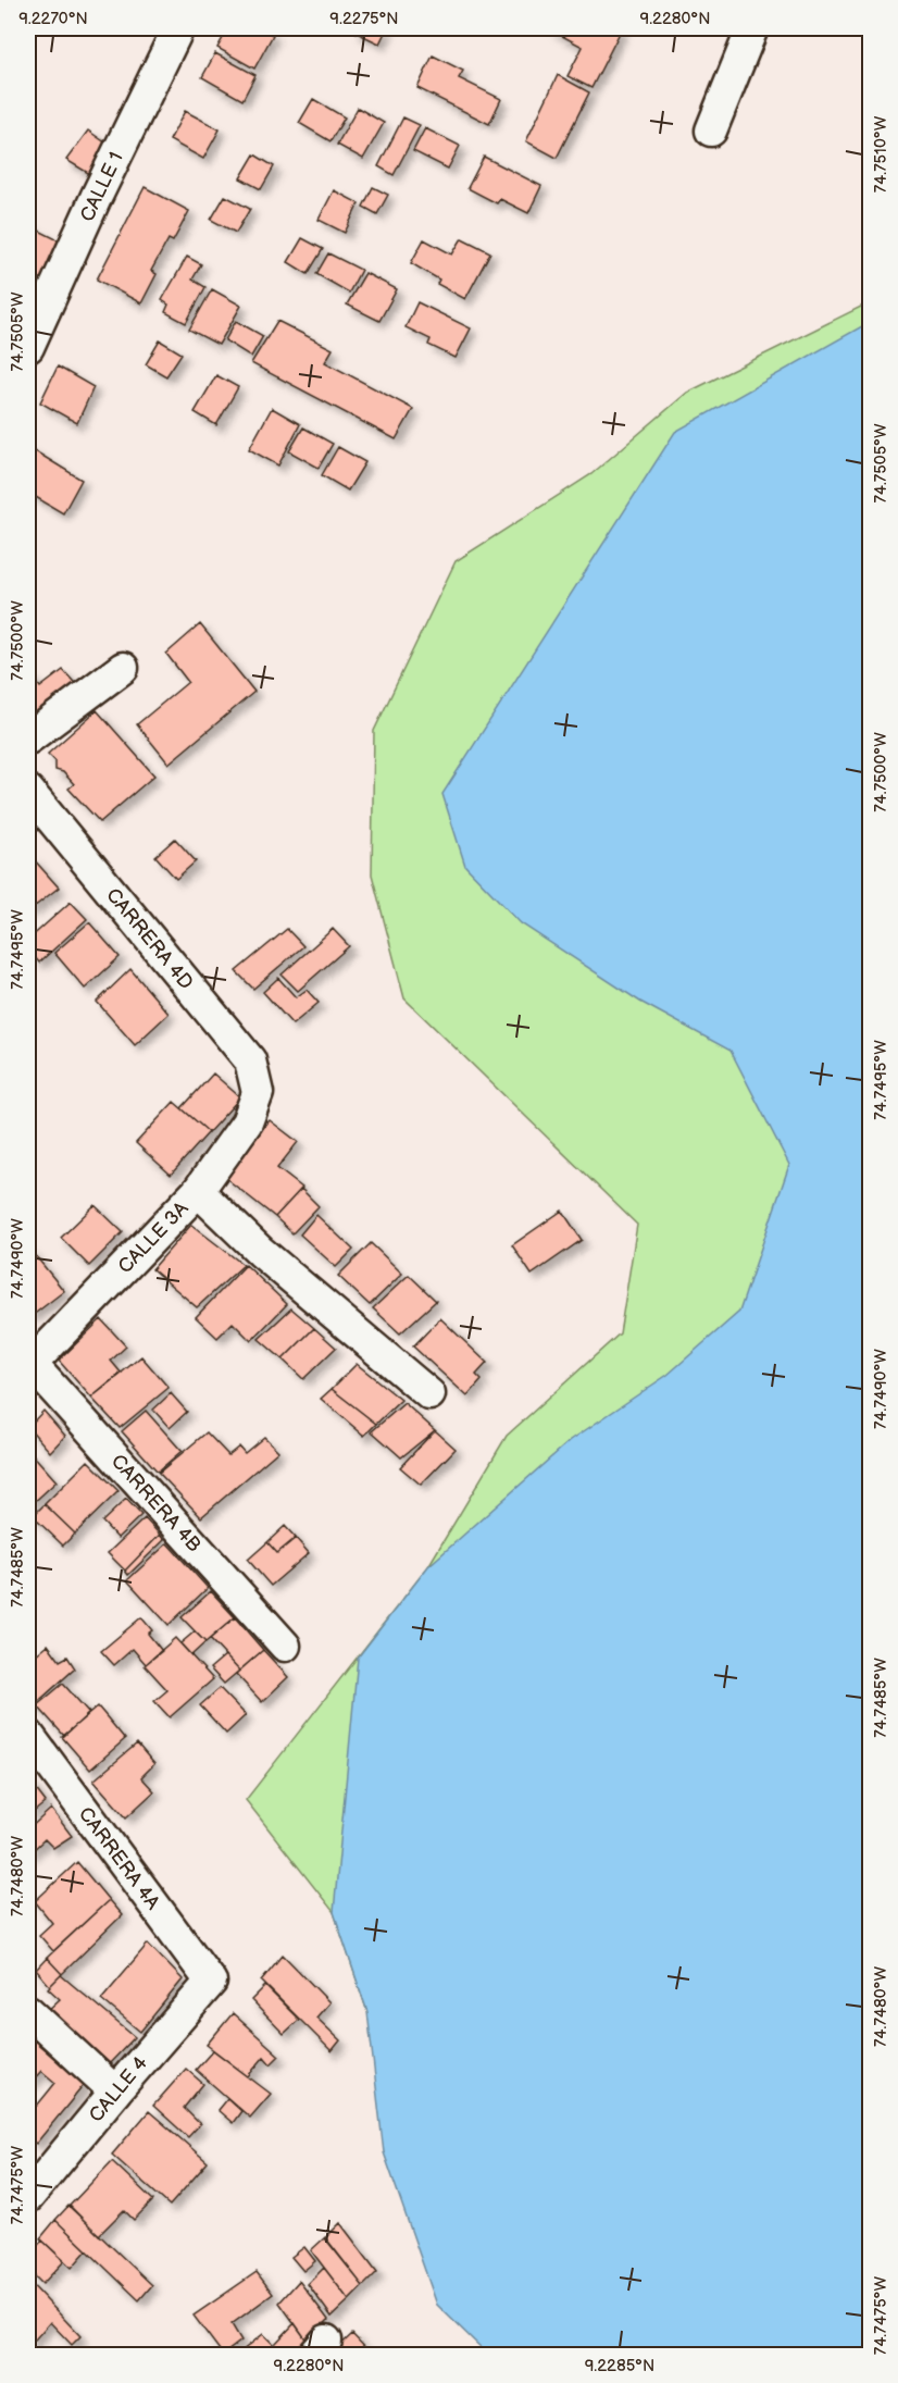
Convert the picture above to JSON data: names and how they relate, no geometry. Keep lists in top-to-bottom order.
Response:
{
  "streets": {
    "street": [
      "CALLE 1",
      "CARRERA 4D",
      "CALLE 3A",
      "CARRERA 4B",
      "CARRERA 4A",
      "CALLE 4"
    ]
  },
  "crossings": [
    ["CARRERA 4D", "CALLE 3A"],
    ["CALLE 3A", "CARRERA 4B"],
    ["CARRERA 4A", "CALLE 4"]
  ],
  "coordinates": [
    "9.2270°N",
    "9.2275°N",
    "9.2280°N",
    "74.7510°W",
    "74.7505°W",
    "74.7500°W",
    "74.7495°W",
    "74.7490°W",
    "74.7485°W",
    "74.7480°W",
    "74.7475°W",
    "9.2285°N"
  ]
}
